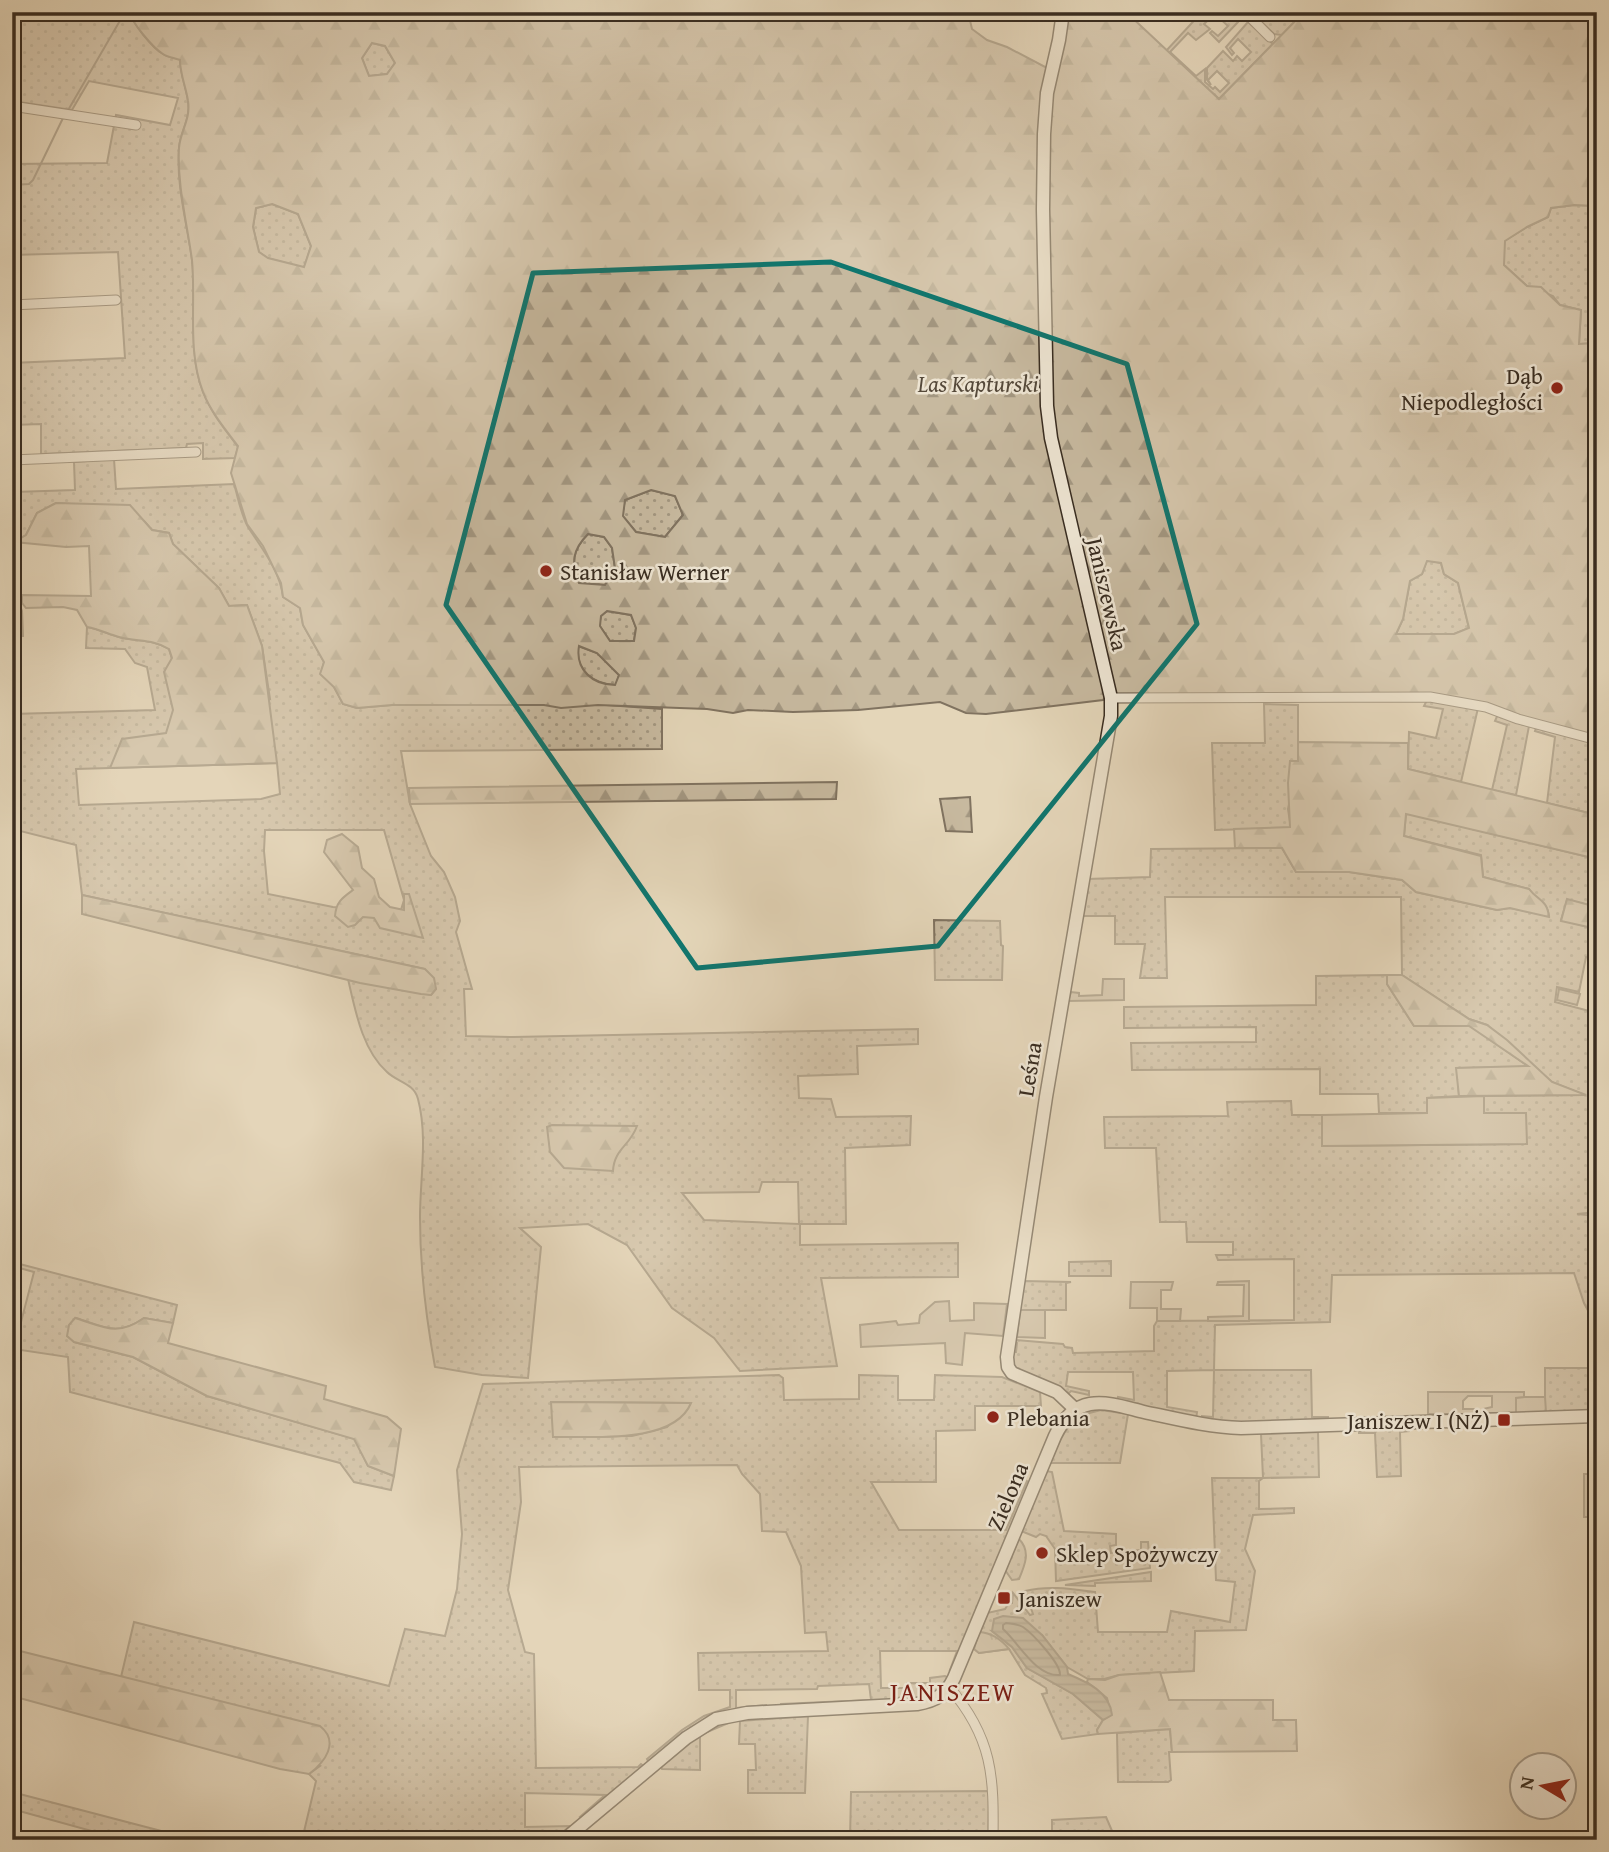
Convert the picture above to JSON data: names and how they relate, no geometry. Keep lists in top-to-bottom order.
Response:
{
  "streets": {
    "street": ["Janiszewska", "Leśna", "Zielona"]
  },
  "crossings": [
    ["Janiszewska", "Leśna"],
    ["Leśna", "Zielona"]
  ],
  "districts": ["JANISZEW"],
  "parks": ["Las Kapturski"],
  "places": {
    "other": [
      "Dąb Niepodległości",
      "Stanisław Werner",
      "Plebania",
      "Sklep Spożywczy"
    ],
    "transit": ["Janiszew I (NŻ)", "Janiszew"]
  },
  "north": "left"
}
